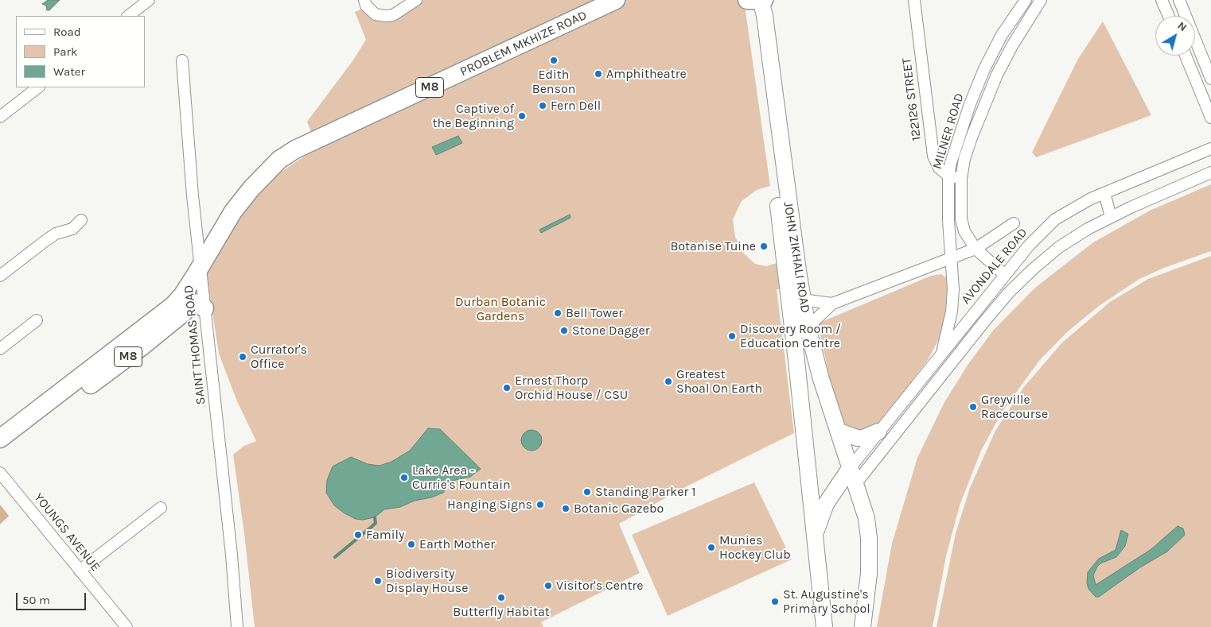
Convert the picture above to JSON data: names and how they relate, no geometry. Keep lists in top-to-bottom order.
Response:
{
  "streets": {
    "main road": ["PROBLEM MKHIZE ROAD", "M8", "JOHN ZIKHALI ROAD"],
    "street": [
      "122126 STREET",
      "MILNER ROAD",
      "AVONDALE ROAD",
      "SAINT THOMAS ROAD",
      "YOUNGS AVENUE"
    ]
  },
  "crossings": [
    ["PROBLEM MKHIZE ROAD", "M8"],
    ["M8", "SAINT THOMAS ROAD"],
    ["122126 STREET", "MILNER ROAD"],
    ["MILNER ROAD", "AVONDALE ROAD"],
    ["JOHN ZIKHALI ROAD", "AVONDALE ROAD"]
  ],
  "parks": ["Durban Botanic Gardens"],
  "places": [
    "Edith Benson",
    "Amphitheatre",
    "Fern Dell",
    "Captive of the Beginning",
    "Botanise Tuine",
    "Bell Tower",
    "Stone Dagger",
    "Discovery Room / Education Centre",
    "Currator's Office",
    "Greatest Shoal On Earth",
    "Ernest Thorp Orchid House / CSU",
    "Greyville Racecourse",
    "Lake Area - Currie's Fountain",
    "Standing Parker 1",
    "Hanging Signs",
    "Botanic Gazebo",
    "Family",
    "Earth Mother",
    "Munies Hockey Club",
    "Biodiversity Display House",
    "Visitor's Centre",
    "Butterfly Habitat",
    "St. Augustine's Primary School"
  ],
  "legend": ["Road", "Park", "Water"],
  "scale_bar": "50 m",
  "north": "top right"
}
